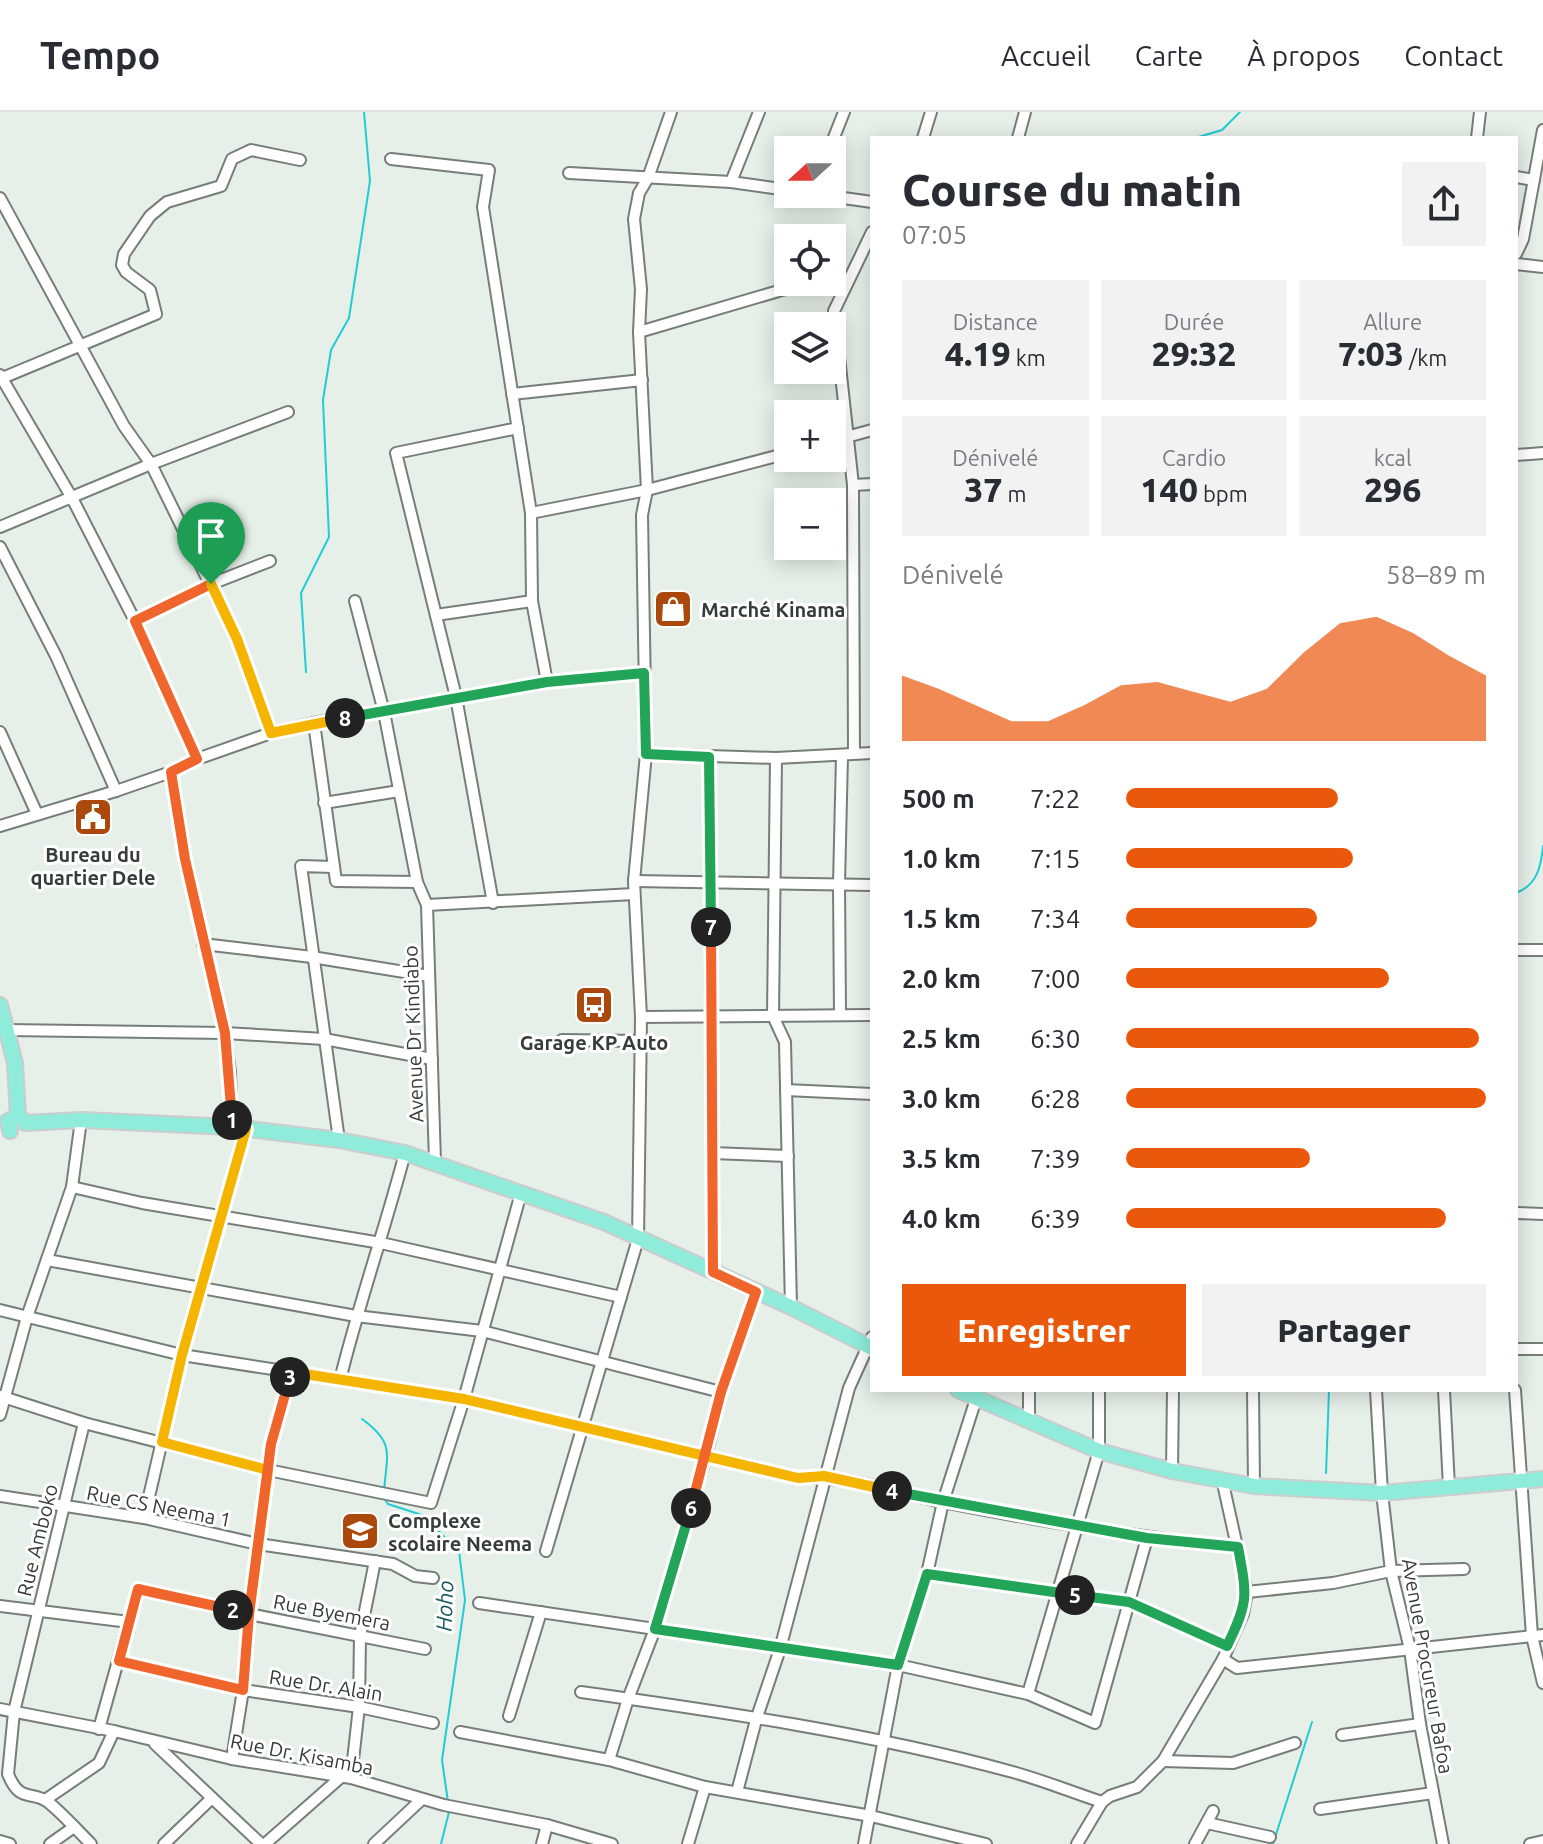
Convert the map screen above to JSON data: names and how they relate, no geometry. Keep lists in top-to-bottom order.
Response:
{
  "streets": {
    "street": [
      "Avenue Dr Kindiabo",
      "Rue CS Neema 1",
      "Rue Amboko",
      "Rue Byemera",
      "Avenue Procureur Bafoa",
      "Rue Dr. Alain",
      "Rue Dr. Kisamba"
    ]
  },
  "crossings": [
    ["Rue CS Neema 1", "Rue Amboko"],
    ["Rue Amboko", "Rue Dr. Kisamba"]
  ],
  "water": ["Hoho"],
  "places": {
    "shop": ["Marché Kinama"],
    "public building": ["Bureau du quartier Dele"],
    "bus stop": ["Garage KP Auto"],
    "school or university": ["Complexe scolaire Neema"]
  },
  "north": "left",
  "page": {
    "header": "Tempo",
    "nav": [
      "Accueil",
      "Carte",
      "À propos",
      "Contact"
    ],
    "map_buttons": ["+", "−"],
    "heading": ["Course du matin", "07:05"],
    "stats": [
      ["Distance", "4.19 km"],
      ["Durée", "29:32"],
      ["Allure", "7:03 /km"],
      ["Dénivelé", "37 m"],
      ["Cardio", "140 bpm"],
      ["kcal", "296"]
    ],
    "chart": ["Dénivelé", "58–89 m"],
    "pins": [
      "8",
      "7",
      "1",
      "3",
      "4",
      "6",
      "5",
      "2"
    ],
    "list": [
      {
        "name": "500 m",
        "note": "7:22"
      },
      {
        "name": "1.0 km",
        "note": "7:15"
      },
      {
        "name": "1.5 km",
        "note": "7:34"
      },
      {
        "name": "2.0 km",
        "note": "7:00"
      },
      {
        "name": "2.5 km",
        "note": "6:30"
      },
      {
        "name": "3.0 km",
        "note": "6:28"
      },
      {
        "name": "3.5 km",
        "note": "7:39"
      },
      {
        "name": "4.0 km",
        "note": "6:39"
      }
    ],
    "buttons": ["Enregistrer", "Partager"]
  }
}
